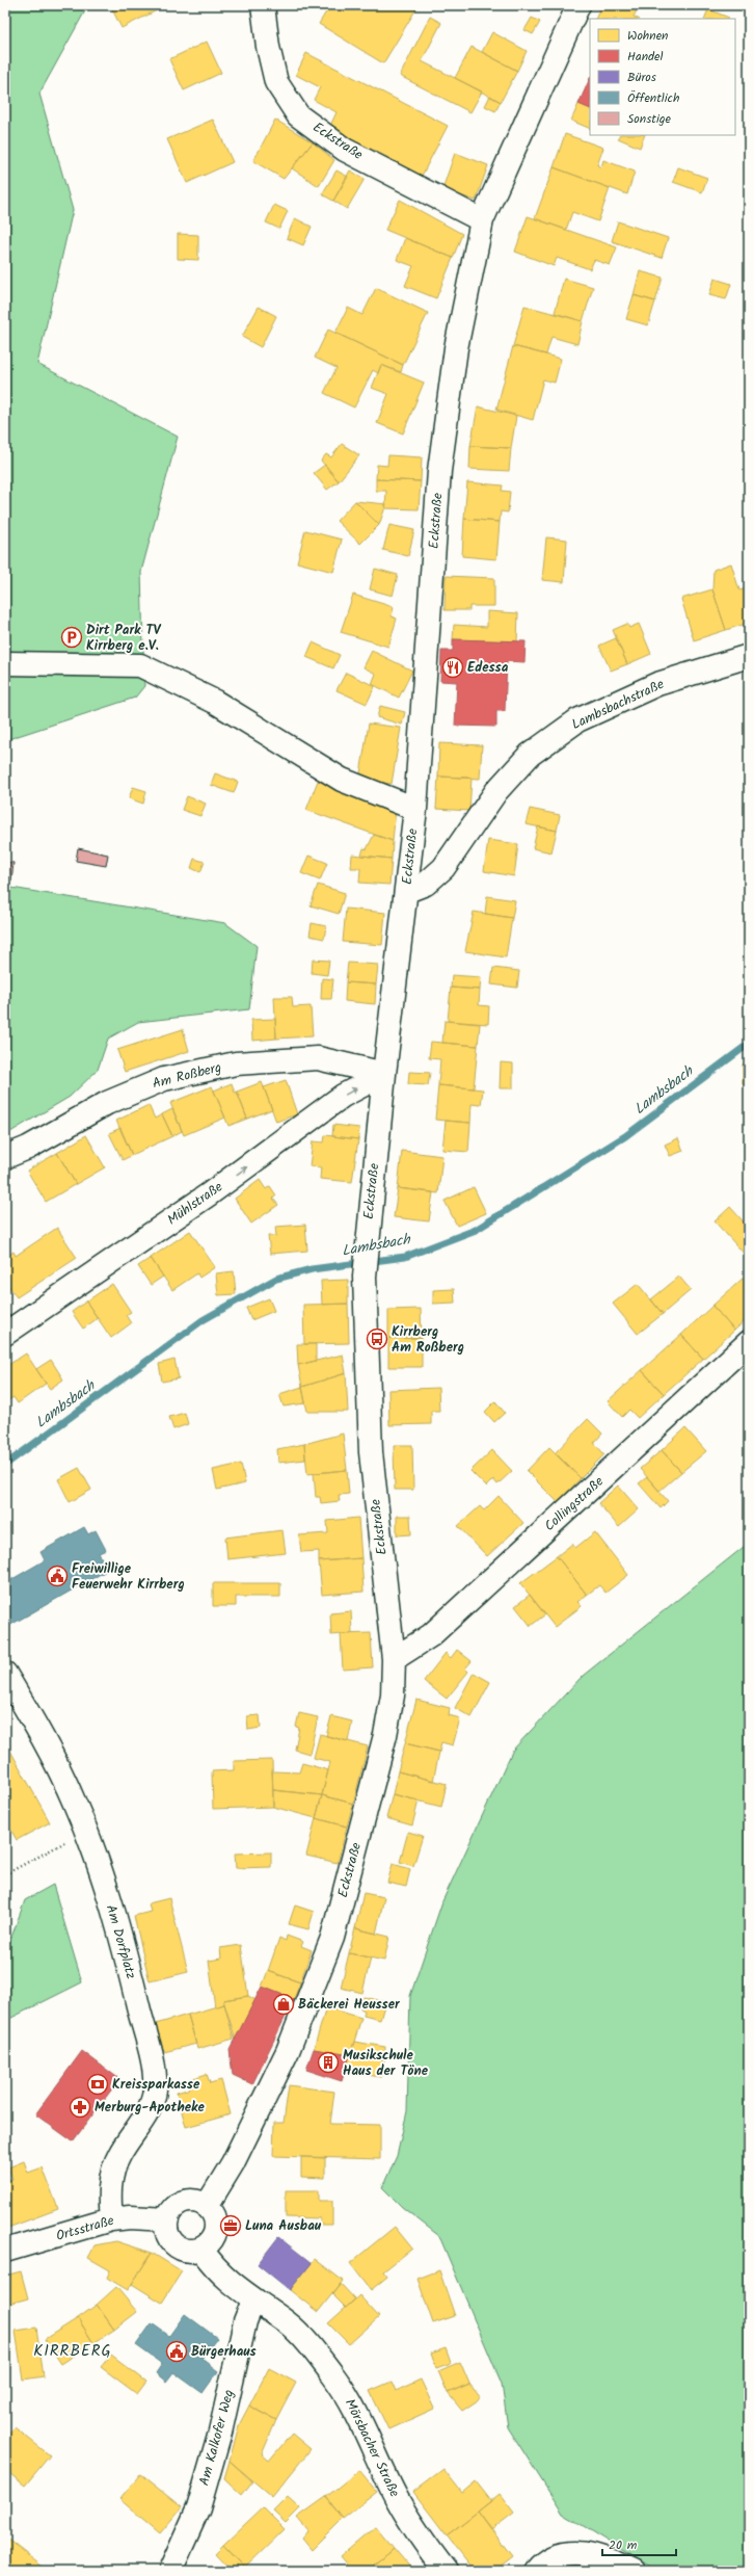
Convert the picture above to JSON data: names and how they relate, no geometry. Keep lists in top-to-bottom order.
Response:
{
  "streets": {
    "street": [
      "Eckstraße",
      "Lambsbachstraße",
      "Am Roßberg",
      "Mühlstraße",
      "Collingstraße",
      "Am Dorfplatz",
      "Ortsstraße",
      "Am Kalkofer Weg",
      "Mörsbacher Straße"
    ]
  },
  "crossings": [
    ["Eckstraße", "Lambsbachstraße"],
    ["Eckstraße", "Am Roßberg"],
    ["Eckstraße", "Mühlstraße"],
    ["Eckstraße", "Collingstraße"],
    ["Eckstraße", "Ortsstraße"],
    ["Am Roßberg", "Mühlstraße"],
    ["Am Dorfplatz", "Ortsstraße"],
    ["Am Kalkofer Weg", "Mörsbacher Straße"]
  ],
  "one_way": ["Mühlstraße"],
  "districts": ["KIRRBERG"],
  "water": ["Lambsbach"],
  "places": {
    "parking": ["Dirt Park TV Kirrberg e.V."],
    "restaurant": ["Edessa"],
    "bus stop": ["Kirrberg Am Roßberg"],
    "public building": ["Freiwillige Feuerwehr Kirrberg", "Bürgerhaus"],
    "shop": ["Bäckerei Heusser"],
    "building": ["Musikschule Haus der Töne"],
    "bank": ["Kreissparkasse"],
    "pharmacy": ["Merburg-Apotheke"],
    "office": ["Luna Ausbau"]
  },
  "legend": [
    "Wohnen",
    "Handel",
    "Büros",
    "Öffentlich",
    "Sonstige"
  ],
  "scale_bar": "20 m"
}
